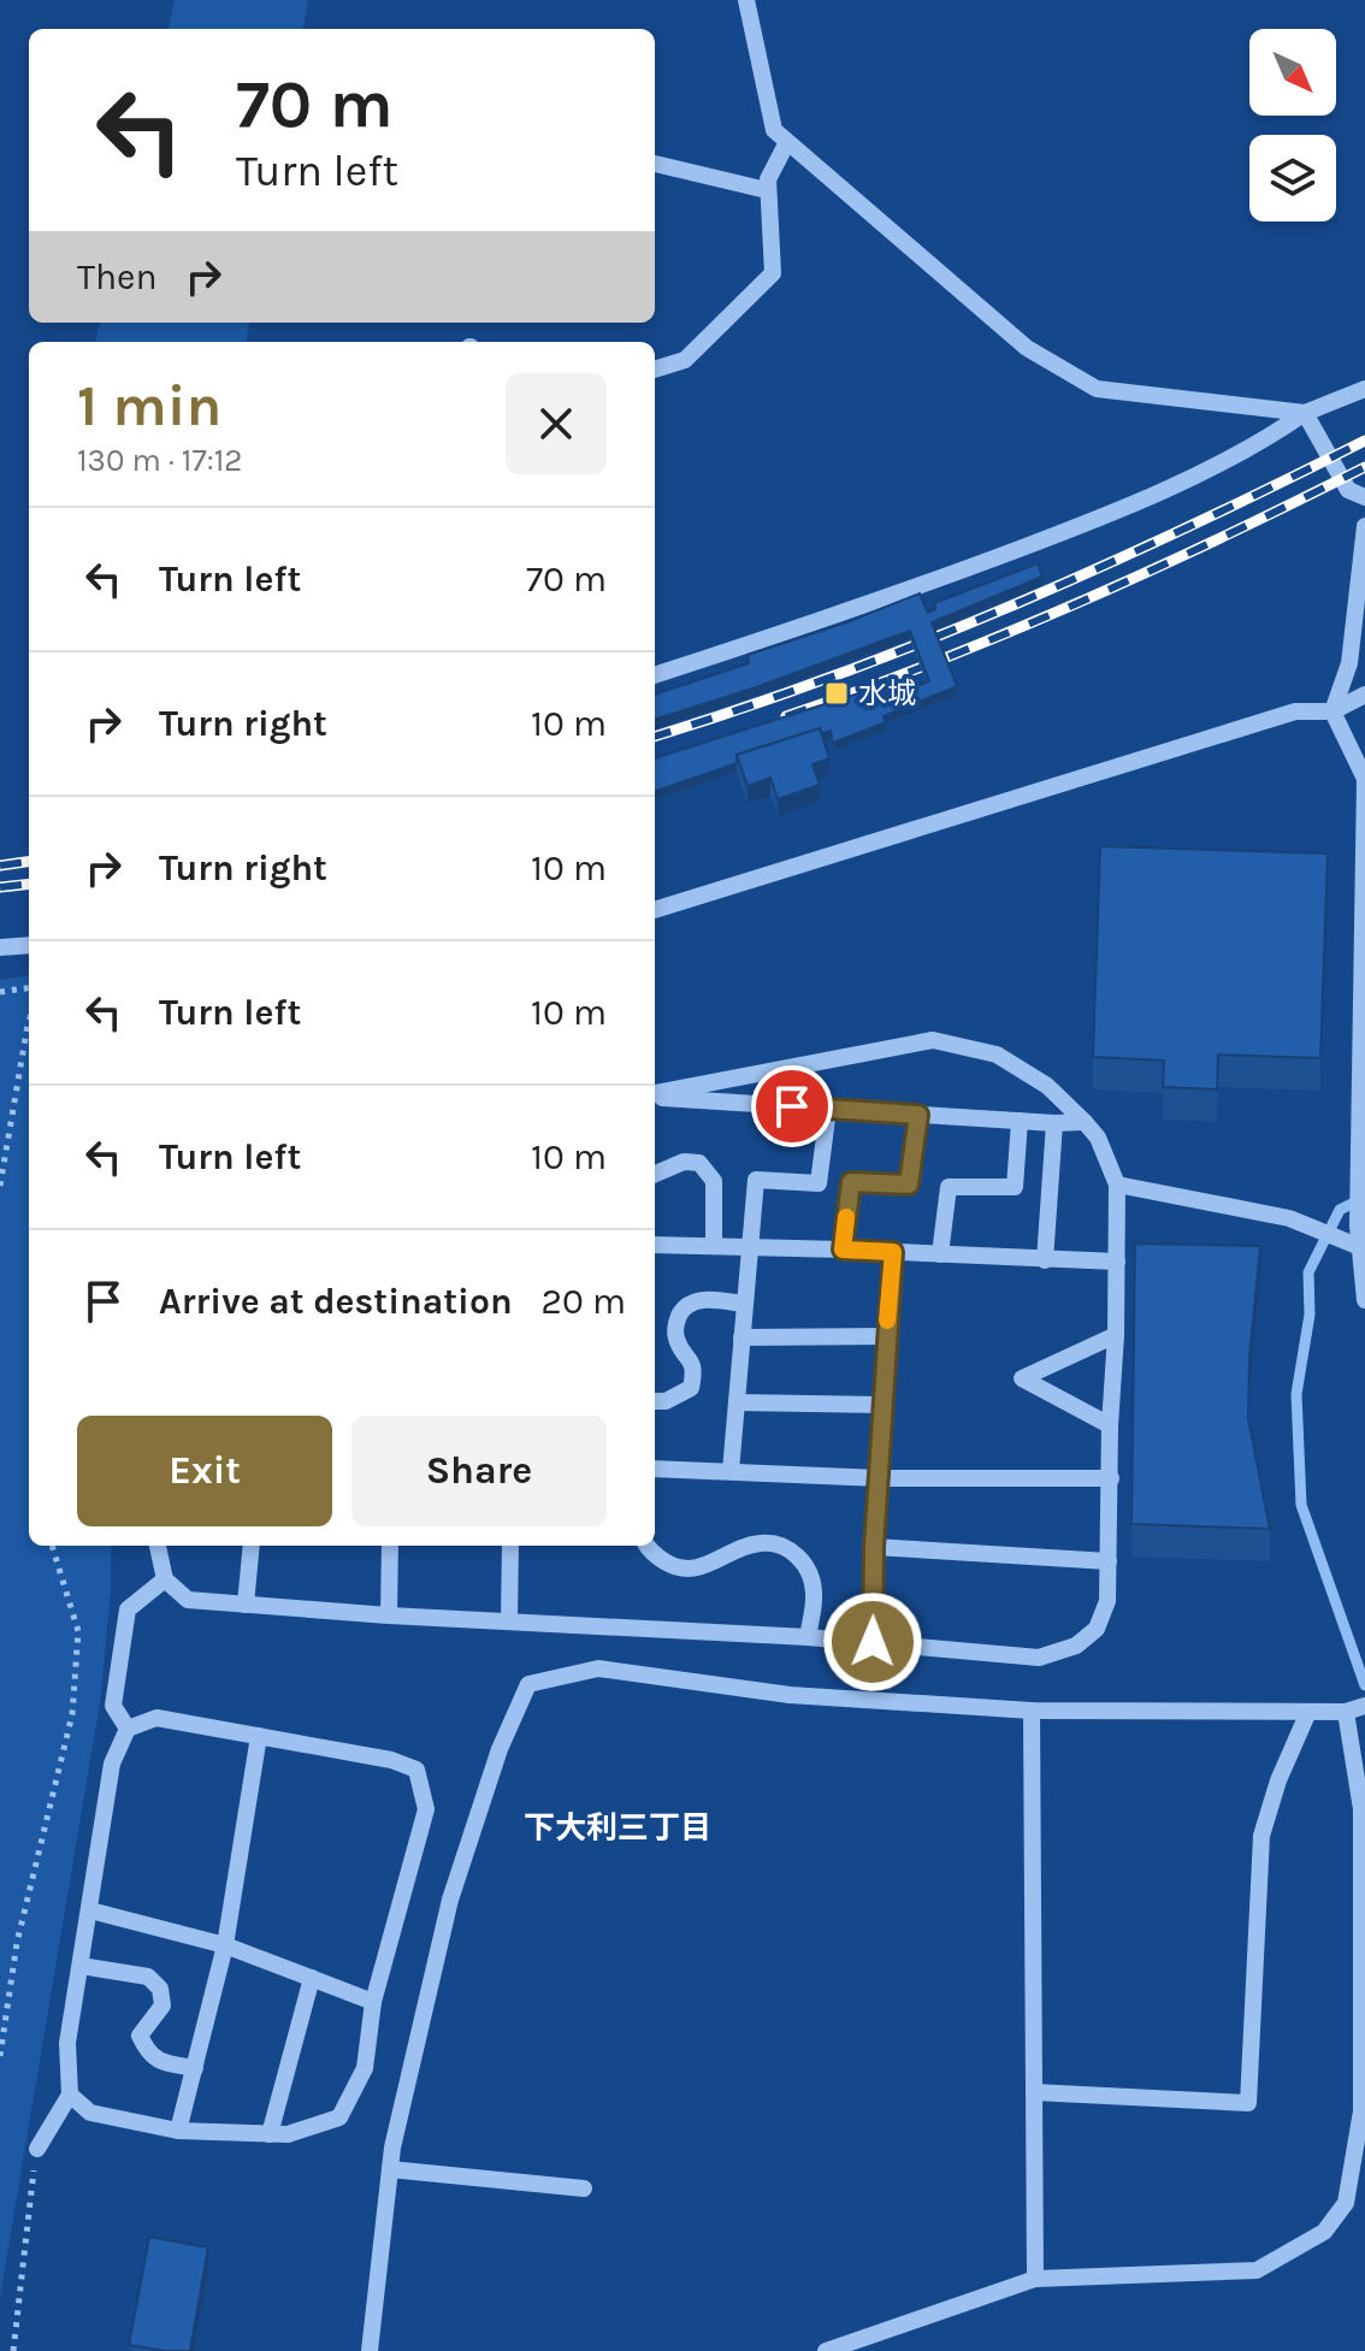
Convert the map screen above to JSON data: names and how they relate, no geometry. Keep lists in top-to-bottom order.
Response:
{
  "districts": ["下大利三丁目"],
  "places": {
    "transit": ["水城"]
  },
  "north": "bottom right",
  "page": {
    "turn": ["70 m", "Turn left"],
    "then": "Then",
    "heading": ["1 min", "130 m · 17:12"],
    "list": [
      {
        "name": "Turn left",
        "value": "70 m"
      },
      {
        "name": "Turn right",
        "value": "10 m"
      },
      {
        "name": "Turn right",
        "value": "10 m"
      },
      {
        "name": "Turn left",
        "value": "10 m"
      },
      {
        "name": "Turn left",
        "value": "10 m"
      },
      {
        "name": "Arrive at destination",
        "value": "20 m"
      }
    ],
    "buttons": ["Exit", "Share"]
  }
}
